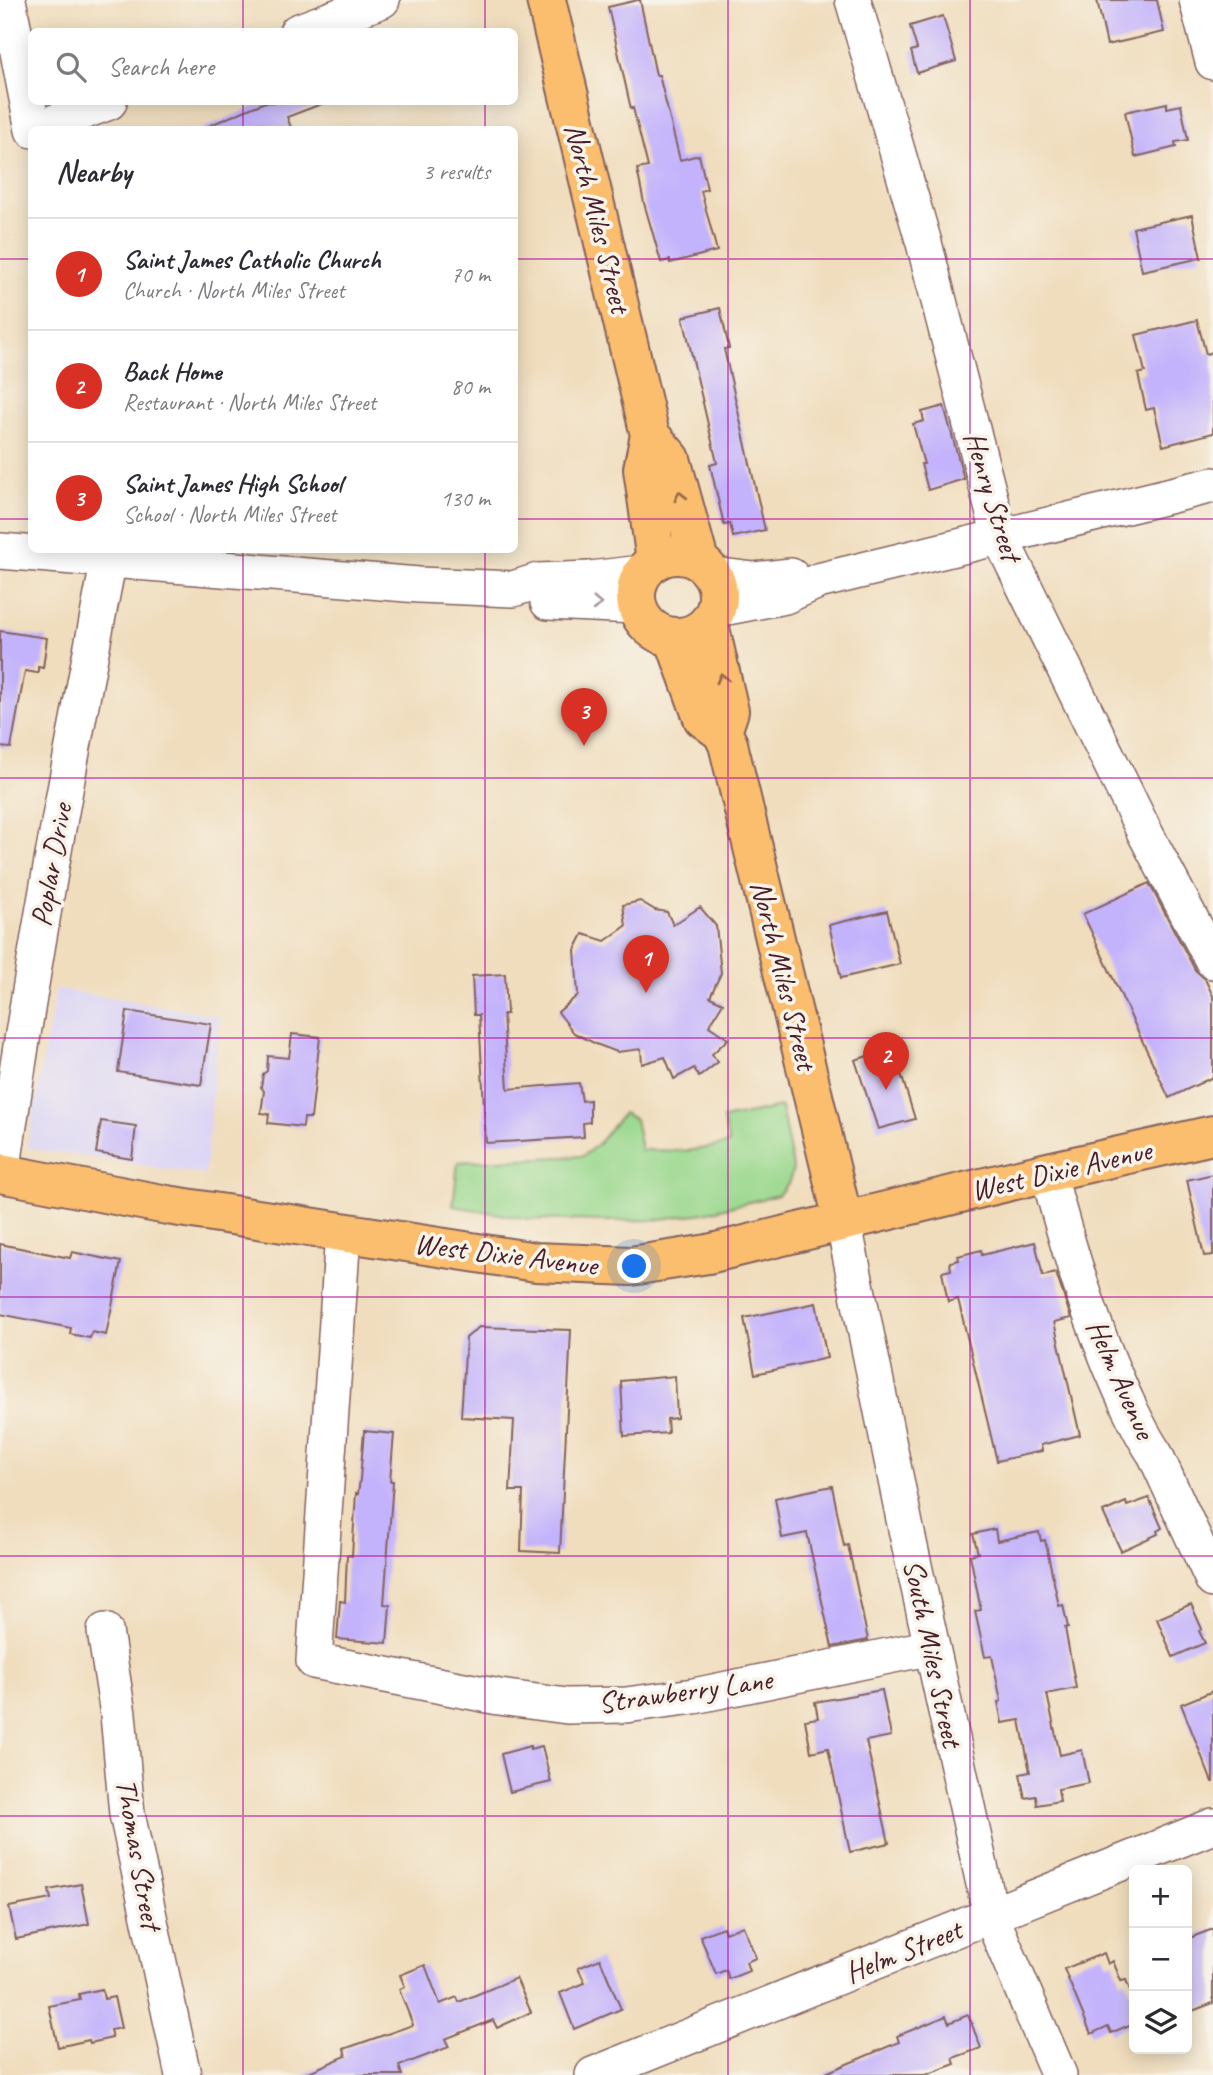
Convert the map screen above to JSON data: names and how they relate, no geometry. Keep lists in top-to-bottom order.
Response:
{
  "streets": {
    "main road": ["North Miles Street", "West Dixie Avenue"],
    "street": [
      "Henry Street",
      "Poplar Drive",
      "Helm Avenue",
      "South Miles Street",
      "Strawberry Lane",
      "Thomas Street",
      "Helm Street"
    ]
  },
  "crossings": [
    ["North Miles Street", "West Dixie Avenue"],
    ["North Miles Street", "South Miles Street"],
    ["Poplar Drive", "West Dixie Avenue"],
    ["West Dixie Avenue", "Helm Avenue"],
    ["West Dixie Avenue", "South Miles Street"],
    ["West Dixie Avenue", "Strawberry Lane"],
    ["South Miles Street", "Strawberry Lane"],
    ["South Miles Street", "Helm Street"]
  ],
  "page": {
    "search": "Search here",
    "heading": ["Nearby", "3 results"],
    "list": [
      {
        "mark": "1",
        "name": "Saint James Catholic Church",
        "note": "Church · North Miles Street",
        "value": "70 m"
      },
      {
        "mark": "2",
        "name": "Back Home",
        "note": "Restaurant · North Miles Street",
        "value": "80 m"
      },
      {
        "mark": "3",
        "name": "Saint James High School",
        "note": "School · North Miles Street",
        "value": "130 m"
      }
    ],
    "pins": ["3", "1", "2"],
    "map_buttons": ["+", "−"]
  }
}
